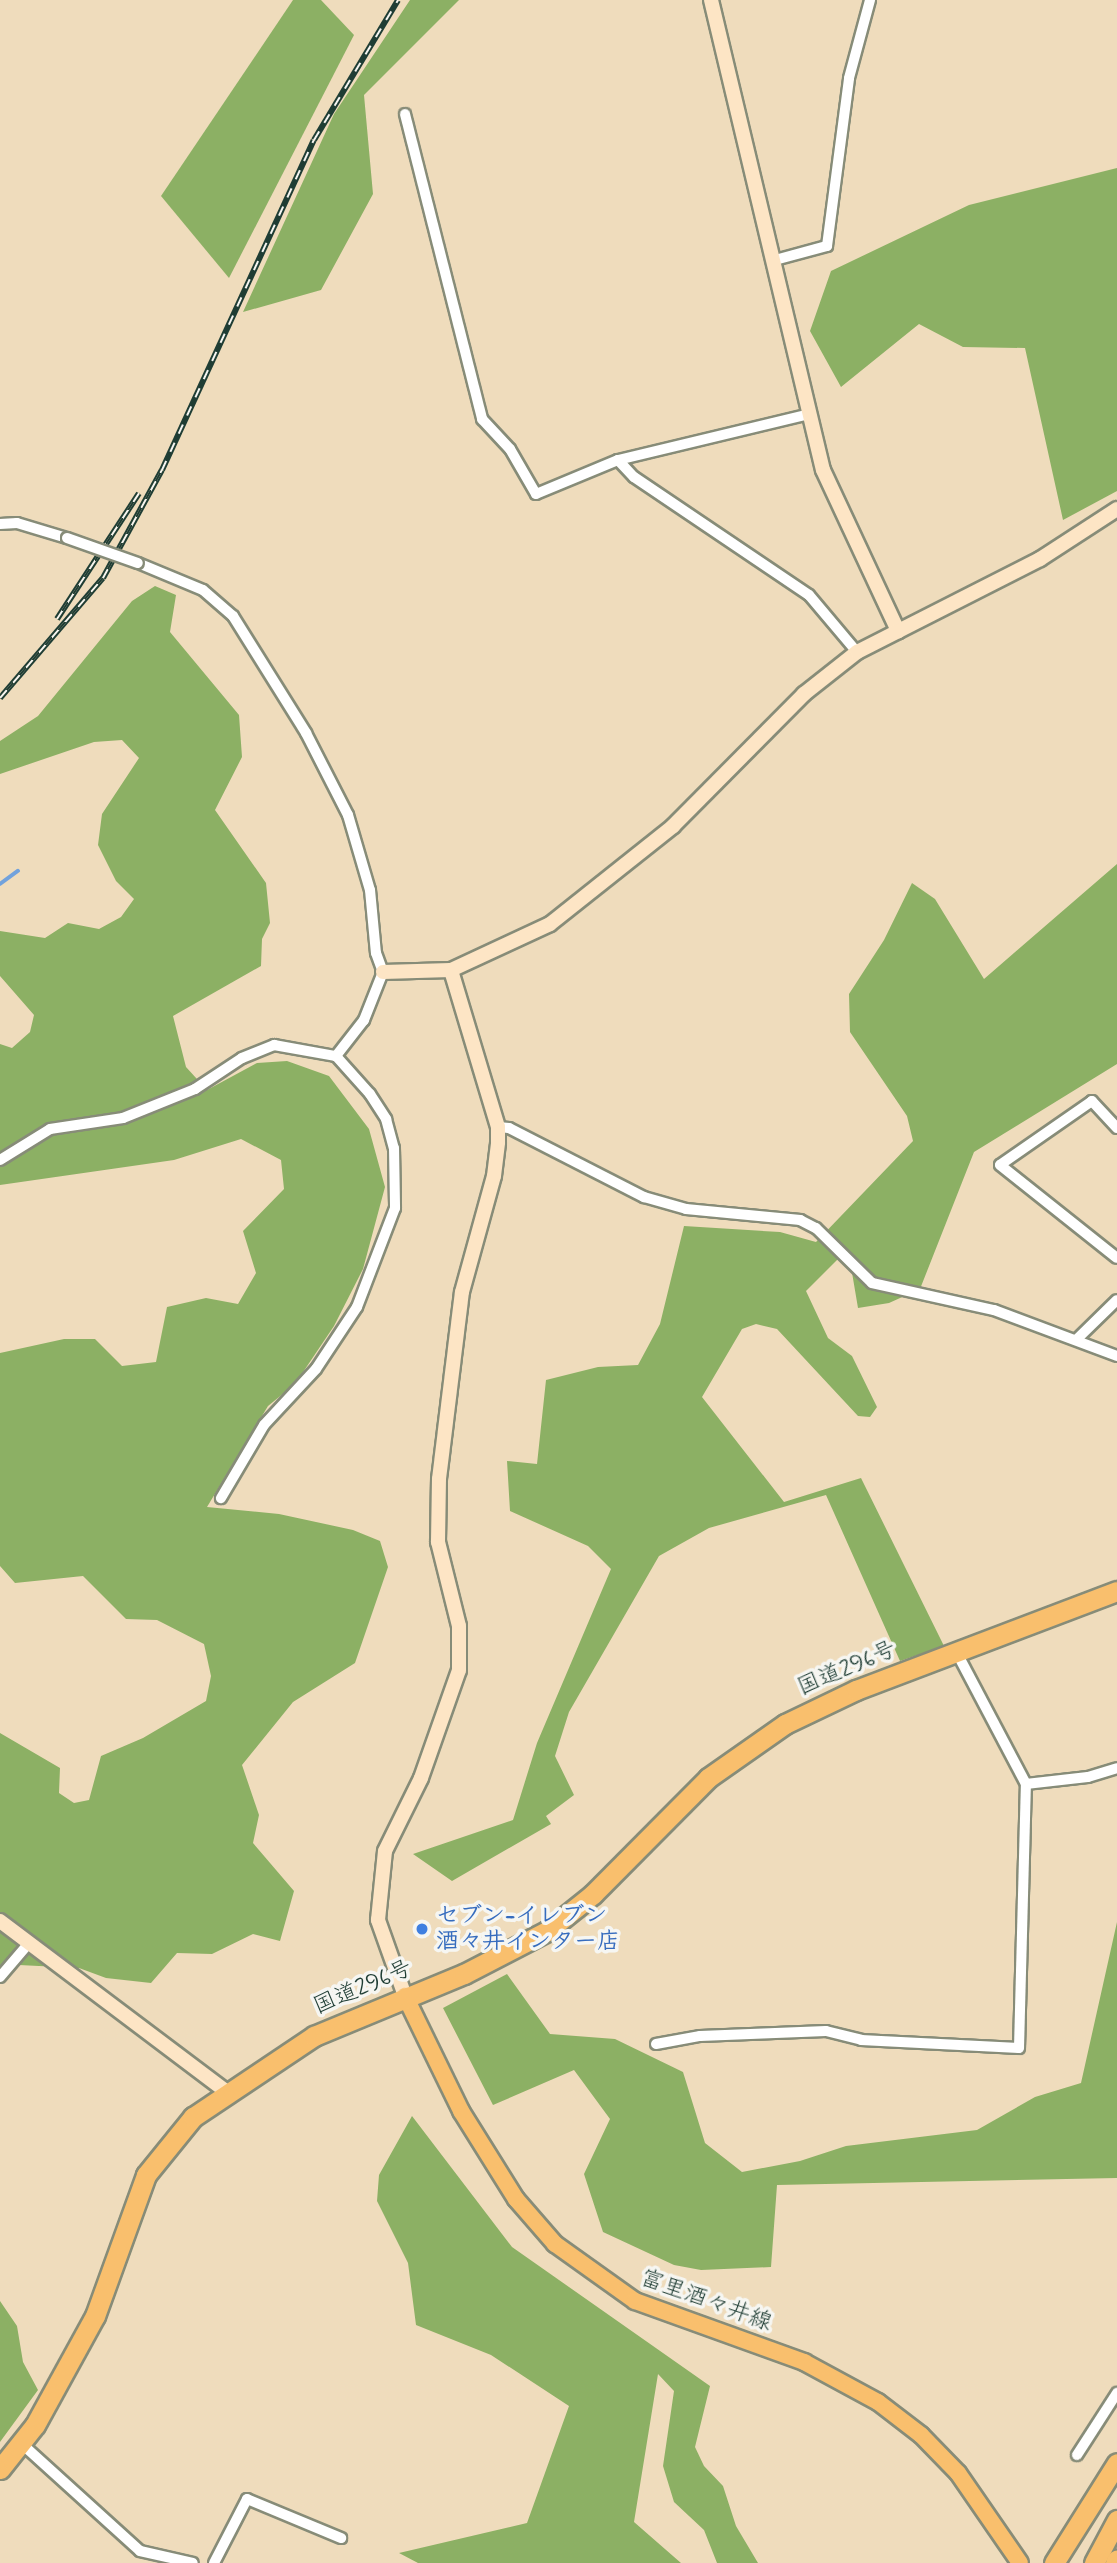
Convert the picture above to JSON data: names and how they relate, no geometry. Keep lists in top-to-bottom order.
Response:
{
  "streets": {
    "highway": ["国道296号"],
    "main road": ["富里酒々井線"]
  },
  "crossings": [
    ["国道296号", "富里酒々井線"]
  ],
  "places": ["セブン-イレブン 酒々井インター店"]
}
